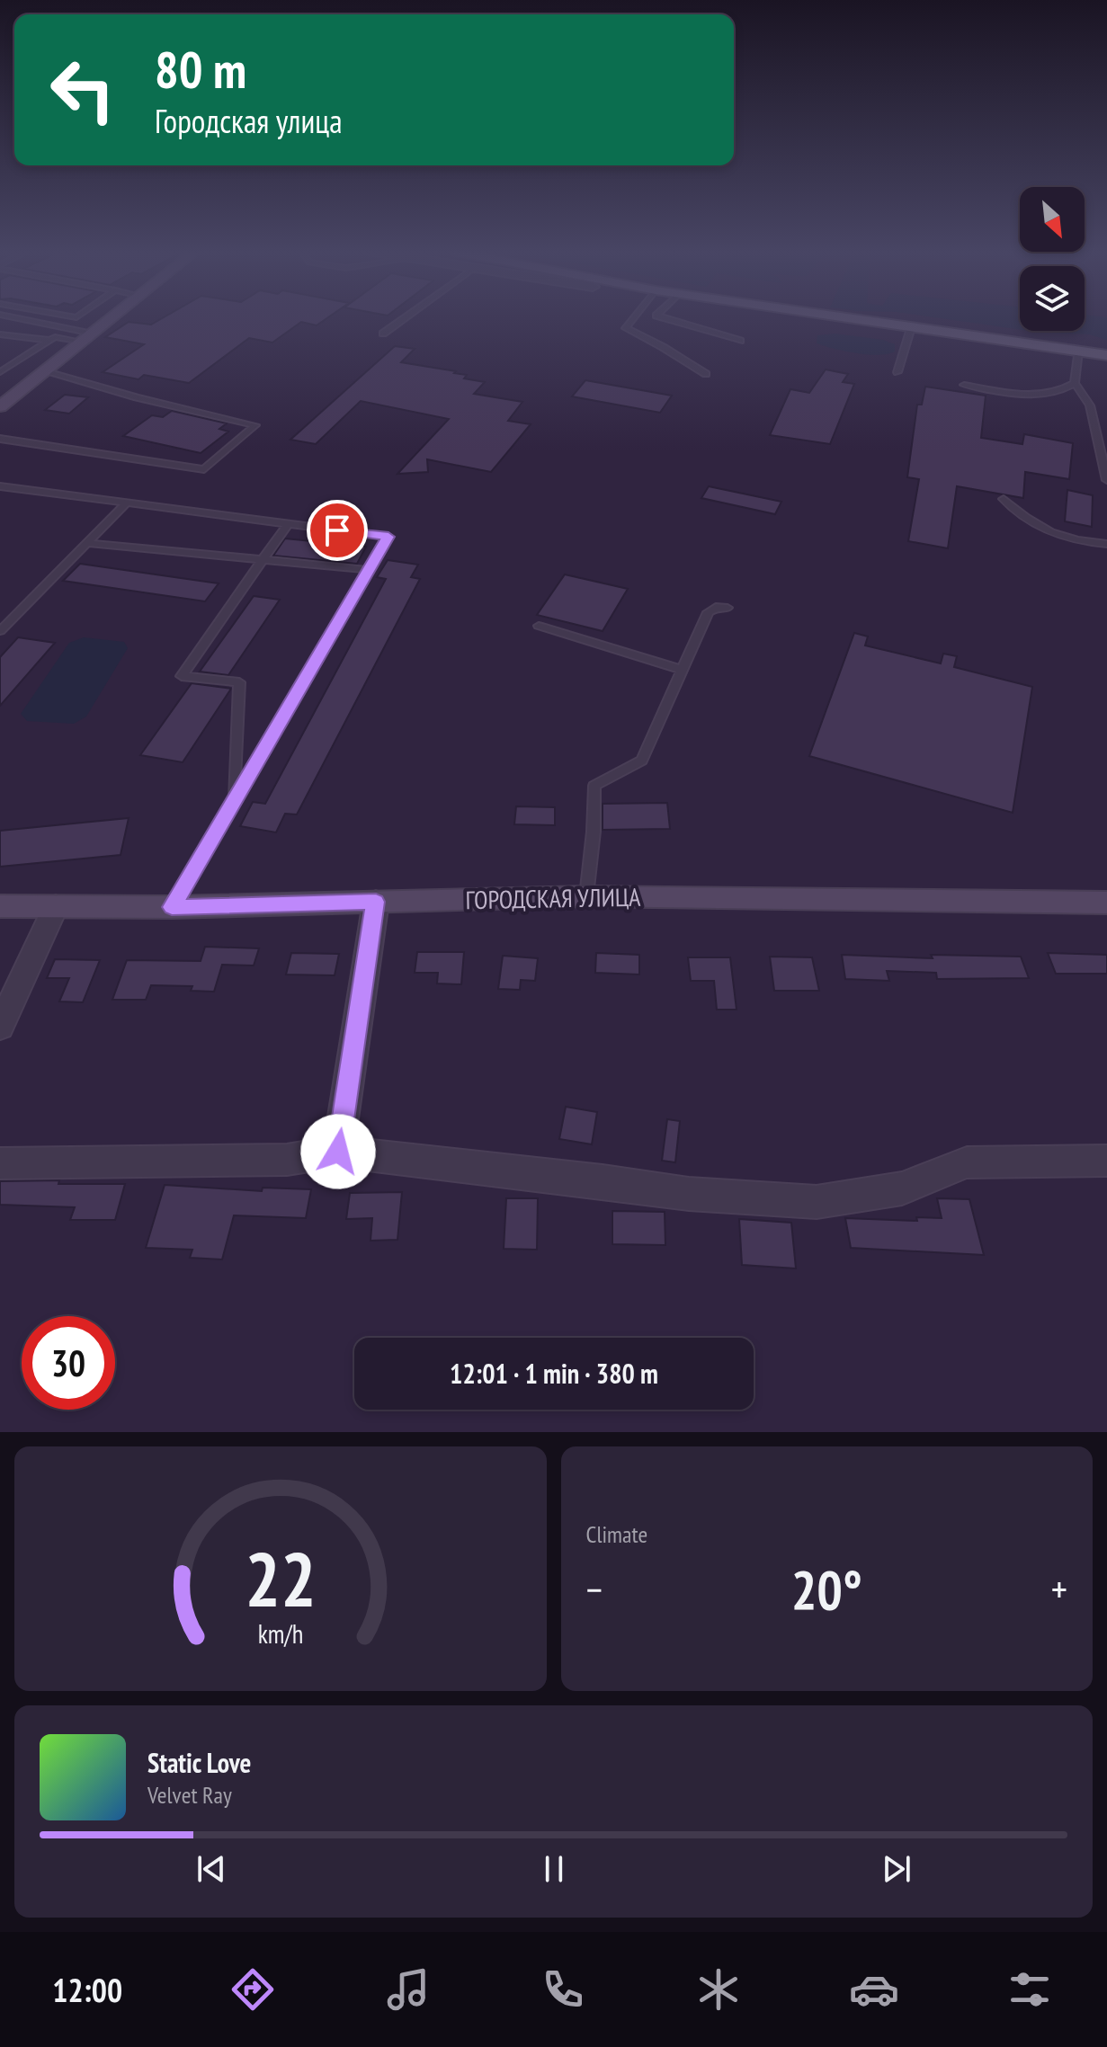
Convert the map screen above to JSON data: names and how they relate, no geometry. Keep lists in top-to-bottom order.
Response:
{
  "streets": {
    "street": ["ГОРОДСКАЯ УЛИЦА"]
  },
  "north": "bottom right",
  "page": {
    "turn": ["80 m", "Городская улица"],
    "limit": "30",
    "trip": "12:01 · 1 min · 380 m",
    "tile": "Climate",
    "heat": ["−", "20°", "+"],
    "song": ["Static Love", "Velvet Ray"],
    "tabs": "12:00",
    "gauge": ["22", "km/h"]
  }
}
